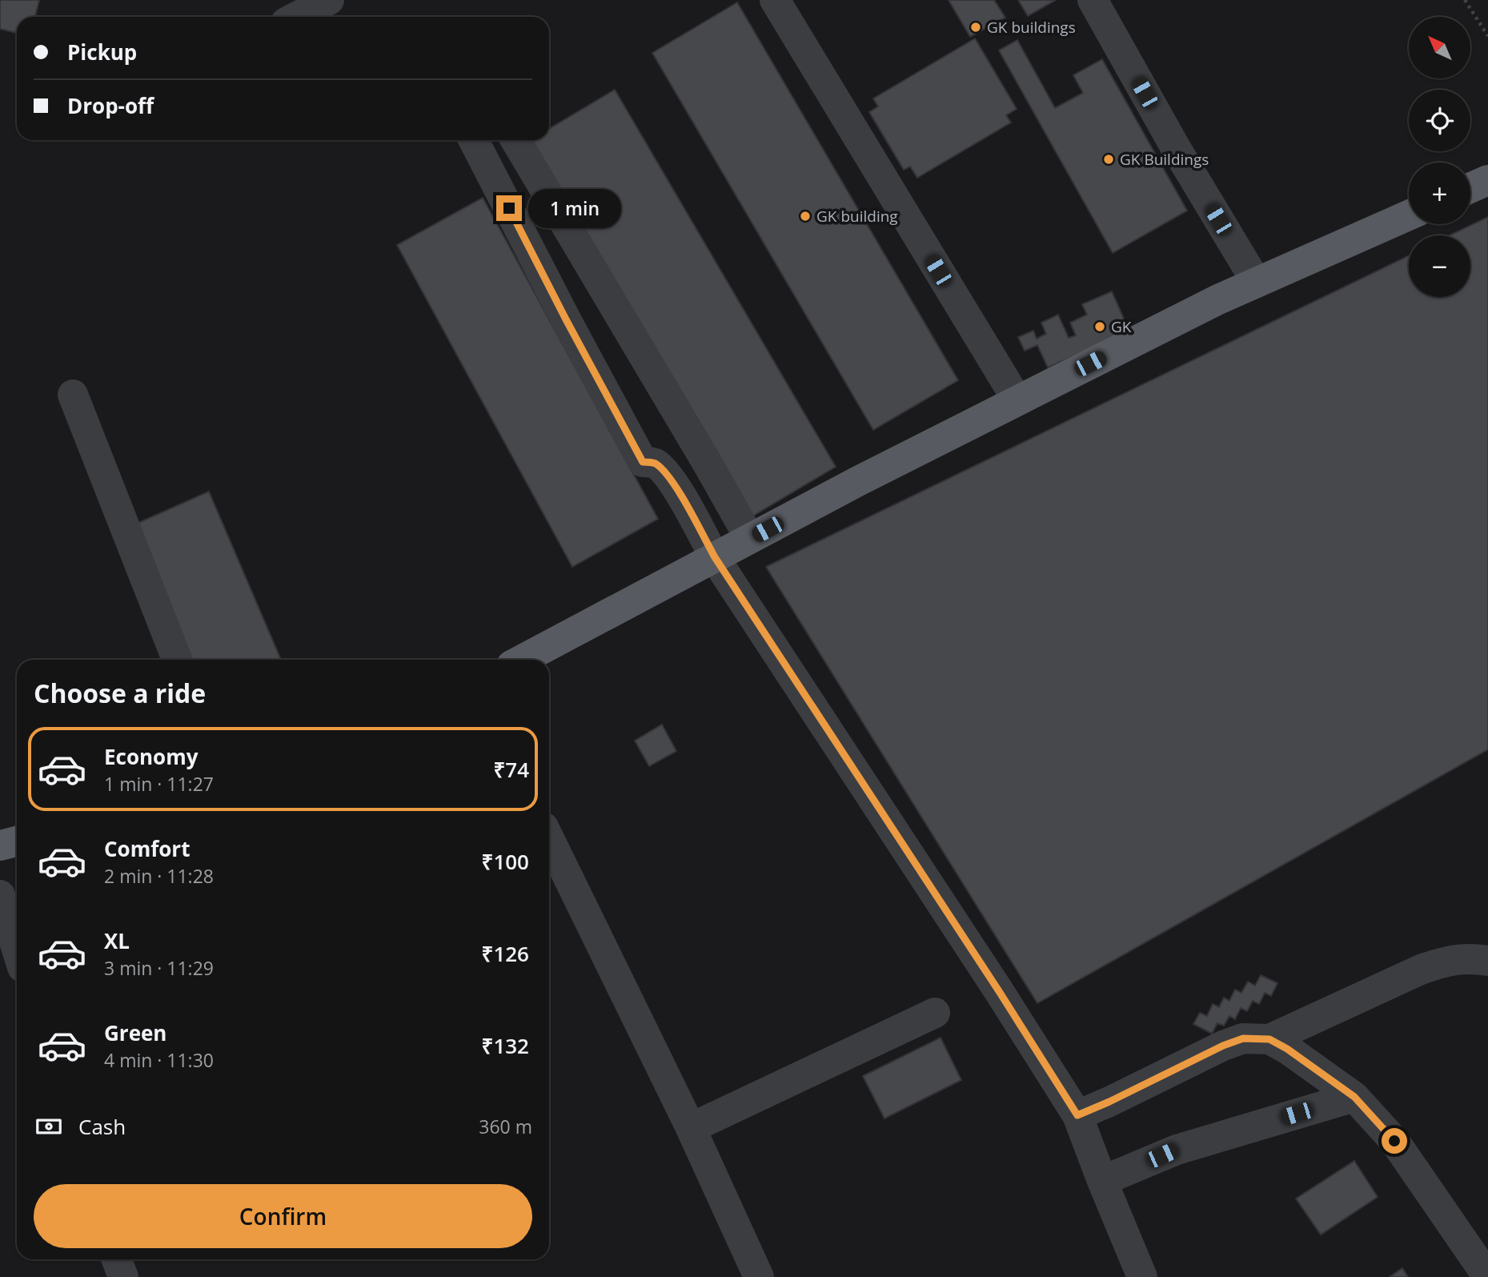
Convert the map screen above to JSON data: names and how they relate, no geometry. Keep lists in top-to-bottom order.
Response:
{
  "places": [
    "GK buildings",
    "GK Buildings",
    "GK building",
    "GK"
  ],
  "north": "top left",
  "page": {
    "map_buttons": ["+", "−"],
    "banner": ["Pickup", "Drop-off"],
    "bubble": "1 min",
    "heading": "Choose a ride",
    "list": [
      {
        "name": "Economy",
        "note": "1 min · 11:27",
        "value": "₹74"
      },
      {
        "name": "Comfort",
        "note": "2 min · 11:28",
        "value": "₹100"
      },
      {
        "name": "XL",
        "note": "3 min · 11:29",
        "value": "₹126"
      },
      {
        "name": "Green",
        "note": "4 min · 11:30",
        "value": "₹132"
      }
    ],
    "pay": ["Cash", "360 m"],
    "buttons": "Confirm"
  }
}
